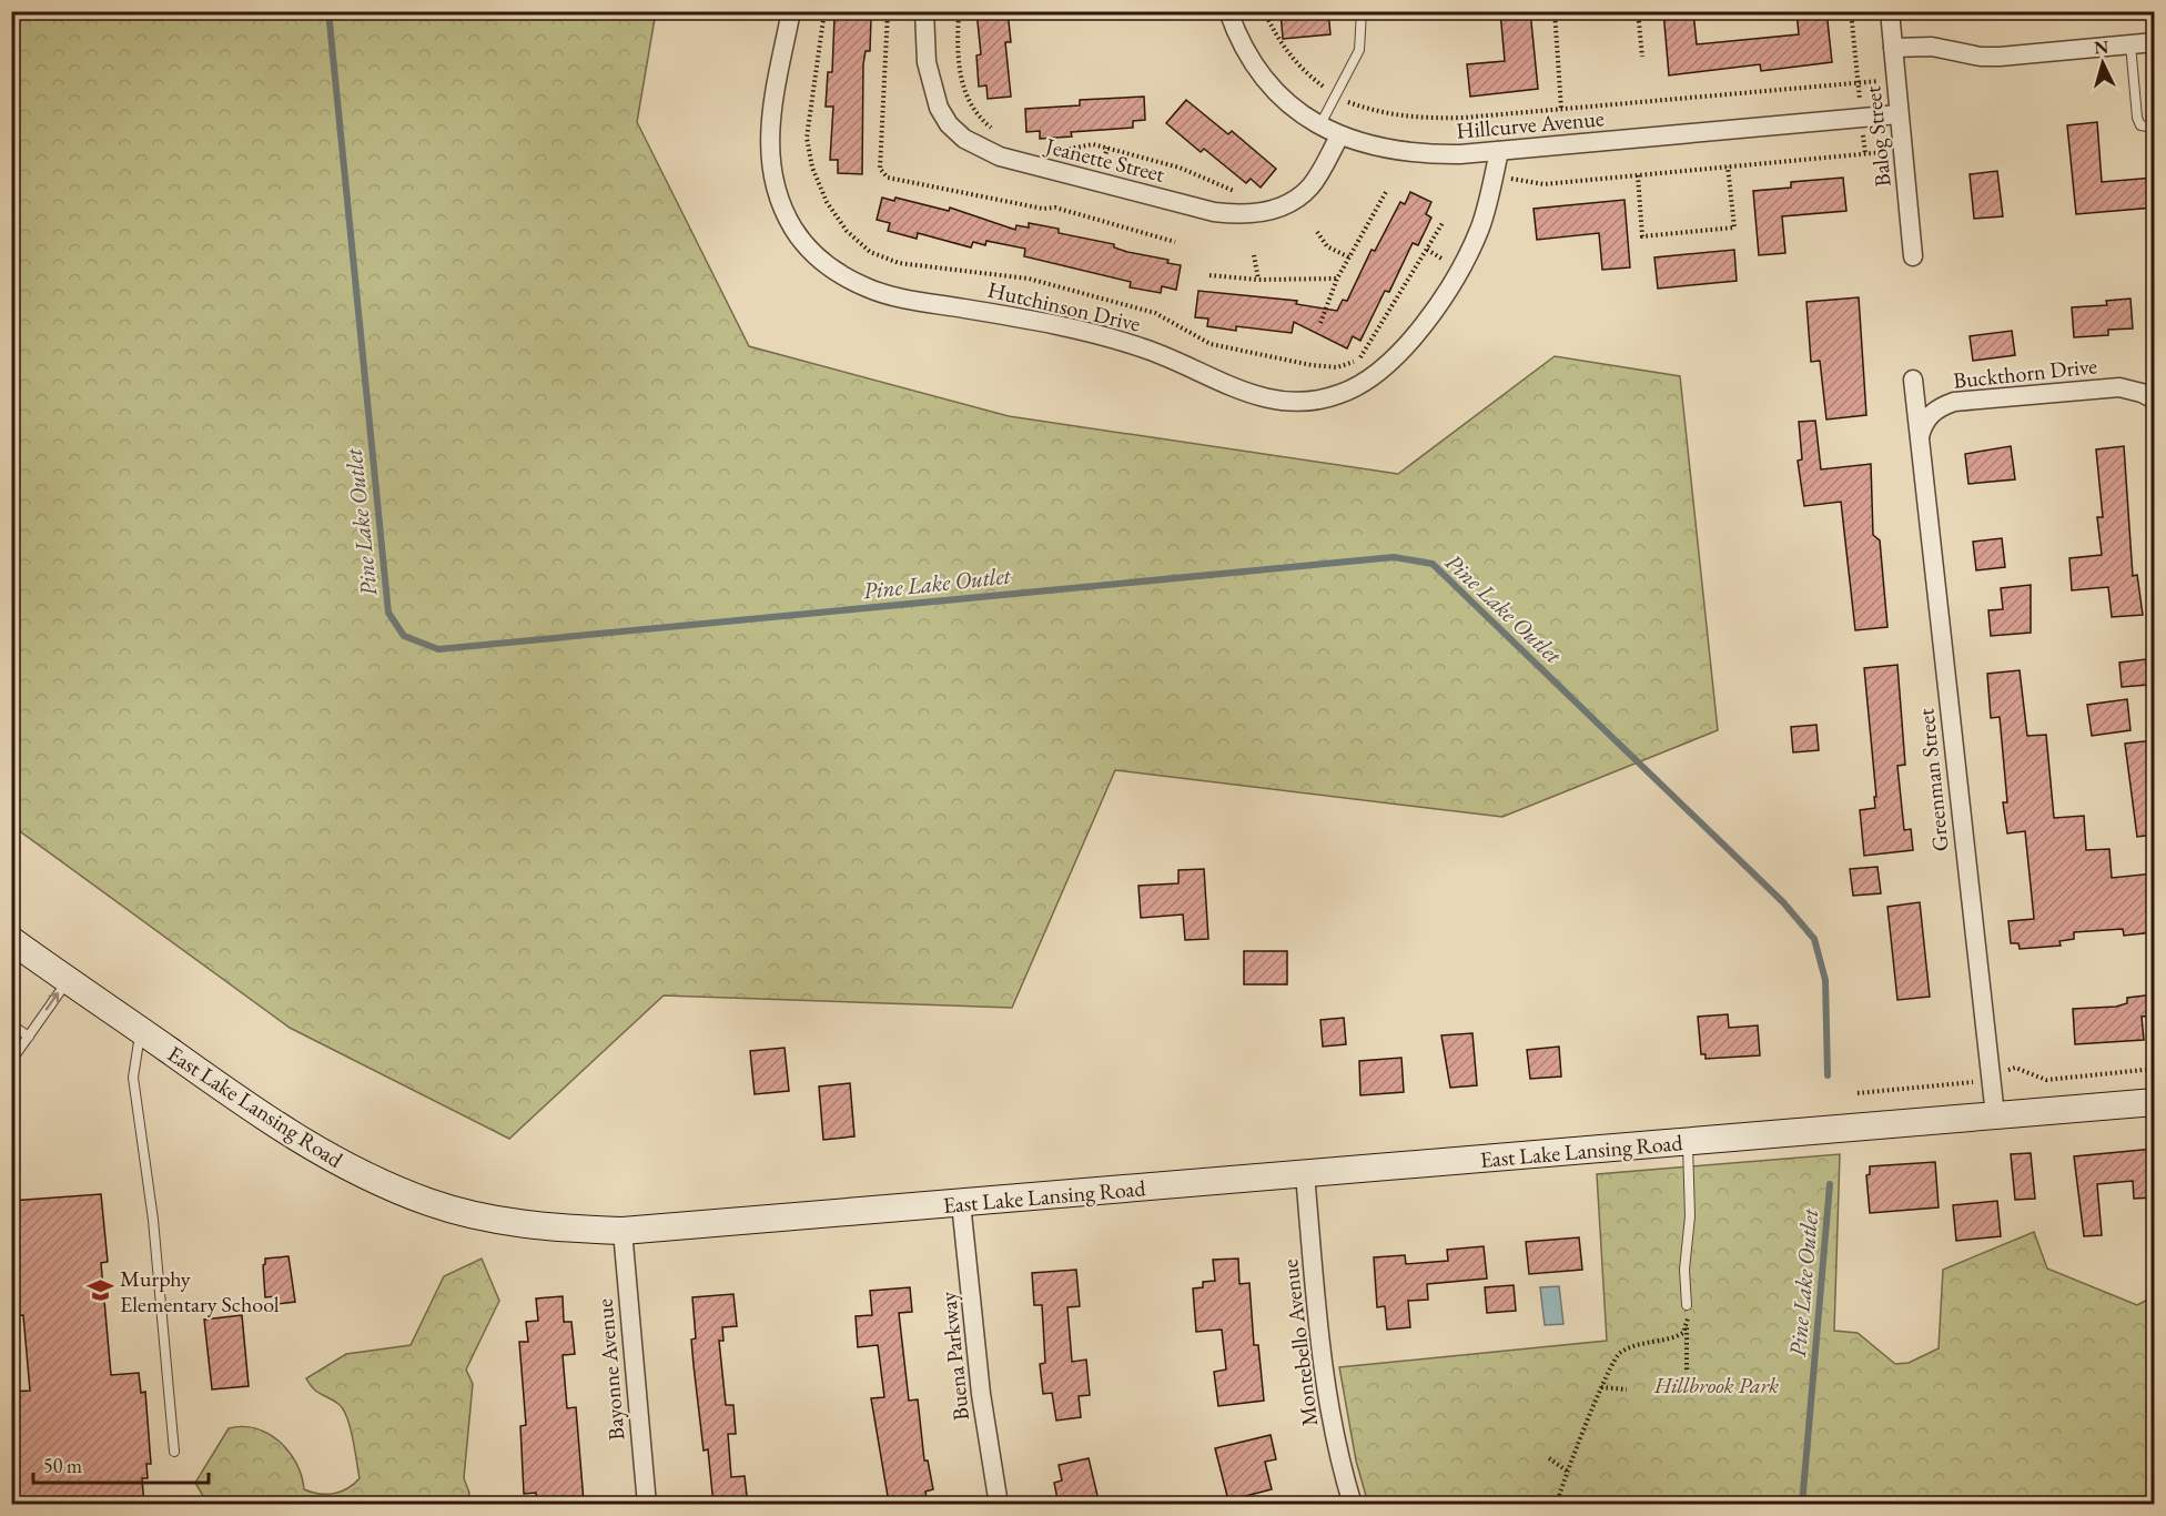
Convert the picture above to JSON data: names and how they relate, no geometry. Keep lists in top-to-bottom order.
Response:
{
  "streets": {
    "street": [
      "Hillcurve Avenue",
      "Balog Street",
      "Jeanette Street",
      "Hutchinson Drive",
      "Buckthorn Drive",
      "Greenman Street",
      "East Lake Lansing Road",
      "Montebello Avenue",
      "Buena Parkway",
      "Bayonne Avenue"
    ]
  },
  "crossings": [
    ["Hillcurve Avenue", "Balog Street"],
    ["Hillcurve Avenue", "Jeanette Street"],
    ["Hillcurve Avenue", "Hutchinson Drive"],
    ["Buckthorn Drive", "Greenman Street"],
    ["Greenman Street", "East Lake Lansing Road"],
    ["East Lake Lansing Road", "Montebello Avenue"],
    ["East Lake Lansing Road", "Buena Parkway"],
    ["East Lake Lansing Road", "Bayonne Avenue"]
  ],
  "water": ["Pine Lake Outlet"],
  "parks": ["Hillbrook Park"],
  "places": {
    "school or university": ["Murphy Elementary School"]
  },
  "scale_bar": "50 m",
  "north": "top"
}
